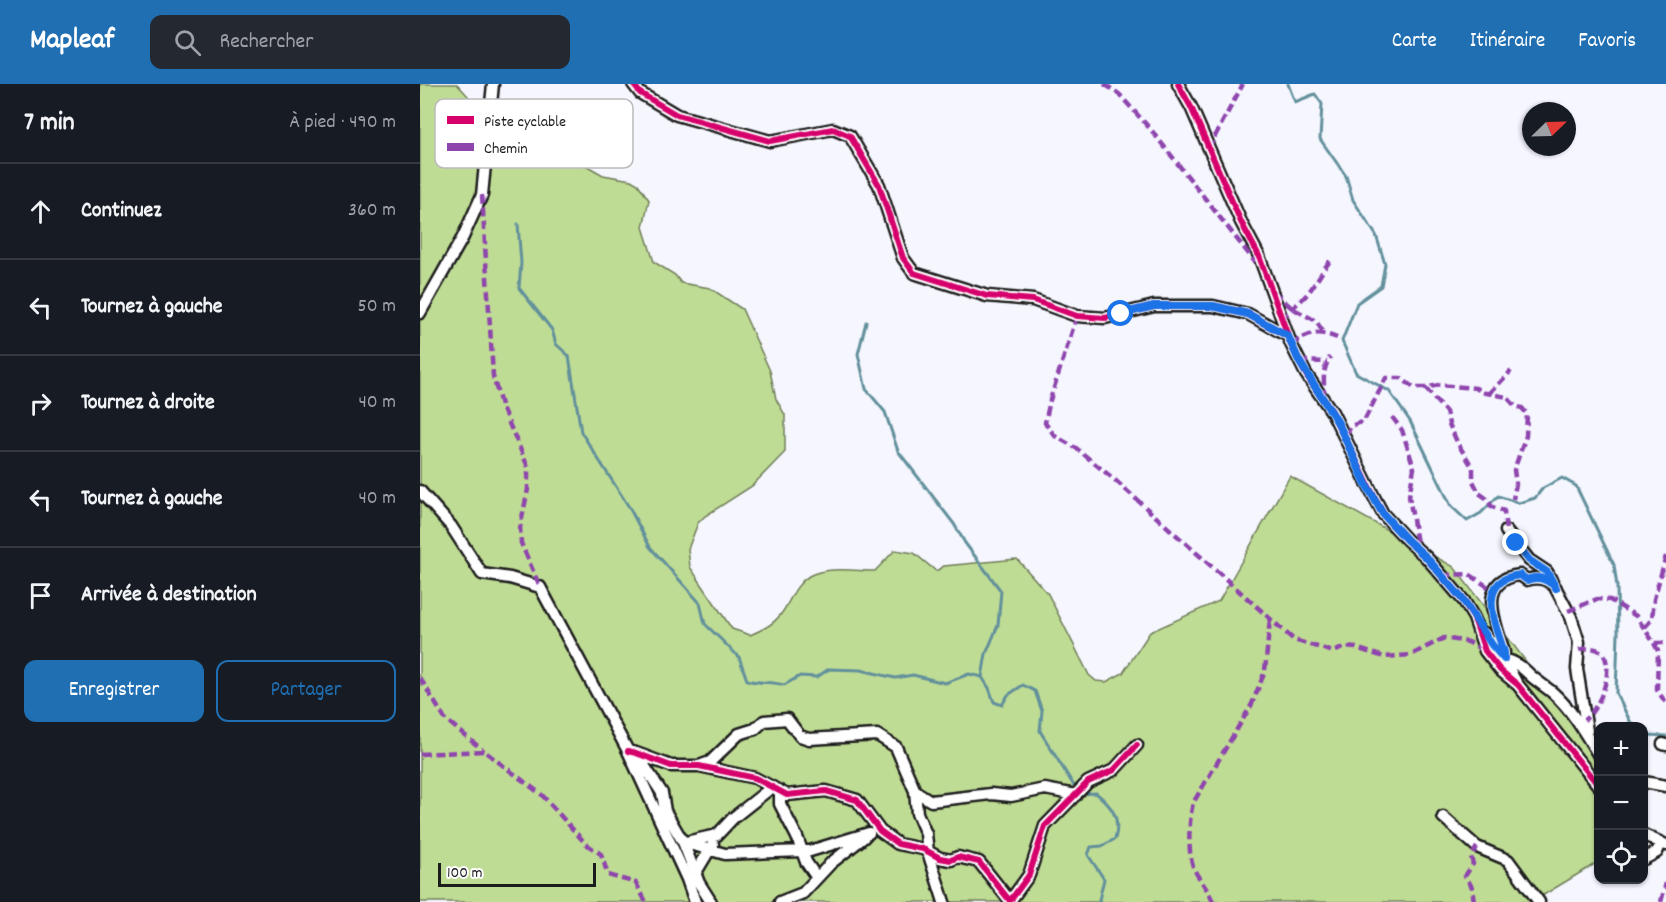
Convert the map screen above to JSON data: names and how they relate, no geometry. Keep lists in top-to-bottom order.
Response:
{
  "legend": ["Piste cyclable", "Chemin"],
  "scale_bar": "100 m",
  "north": "top right",
  "page": {
    "header": "Mapleaf",
    "search": "Rechercher",
    "nav": ["Carte", "Itinéraire", "Favoris"],
    "heading": ["7 min", "À pied · 490 m"],
    "list": [
      ["Continuez", "360 m"],
      ["Tournez à gauche", "50 m"],
      ["Tournez à droite", "40 m"],
      ["Tournez à gauche", "40 m"],
      "Arrivée à destination"
    ],
    "buttons": ["Enregistrer", "Partager"],
    "map_buttons": ["+", "−"],
    "scale": "100 m"
  }
}
